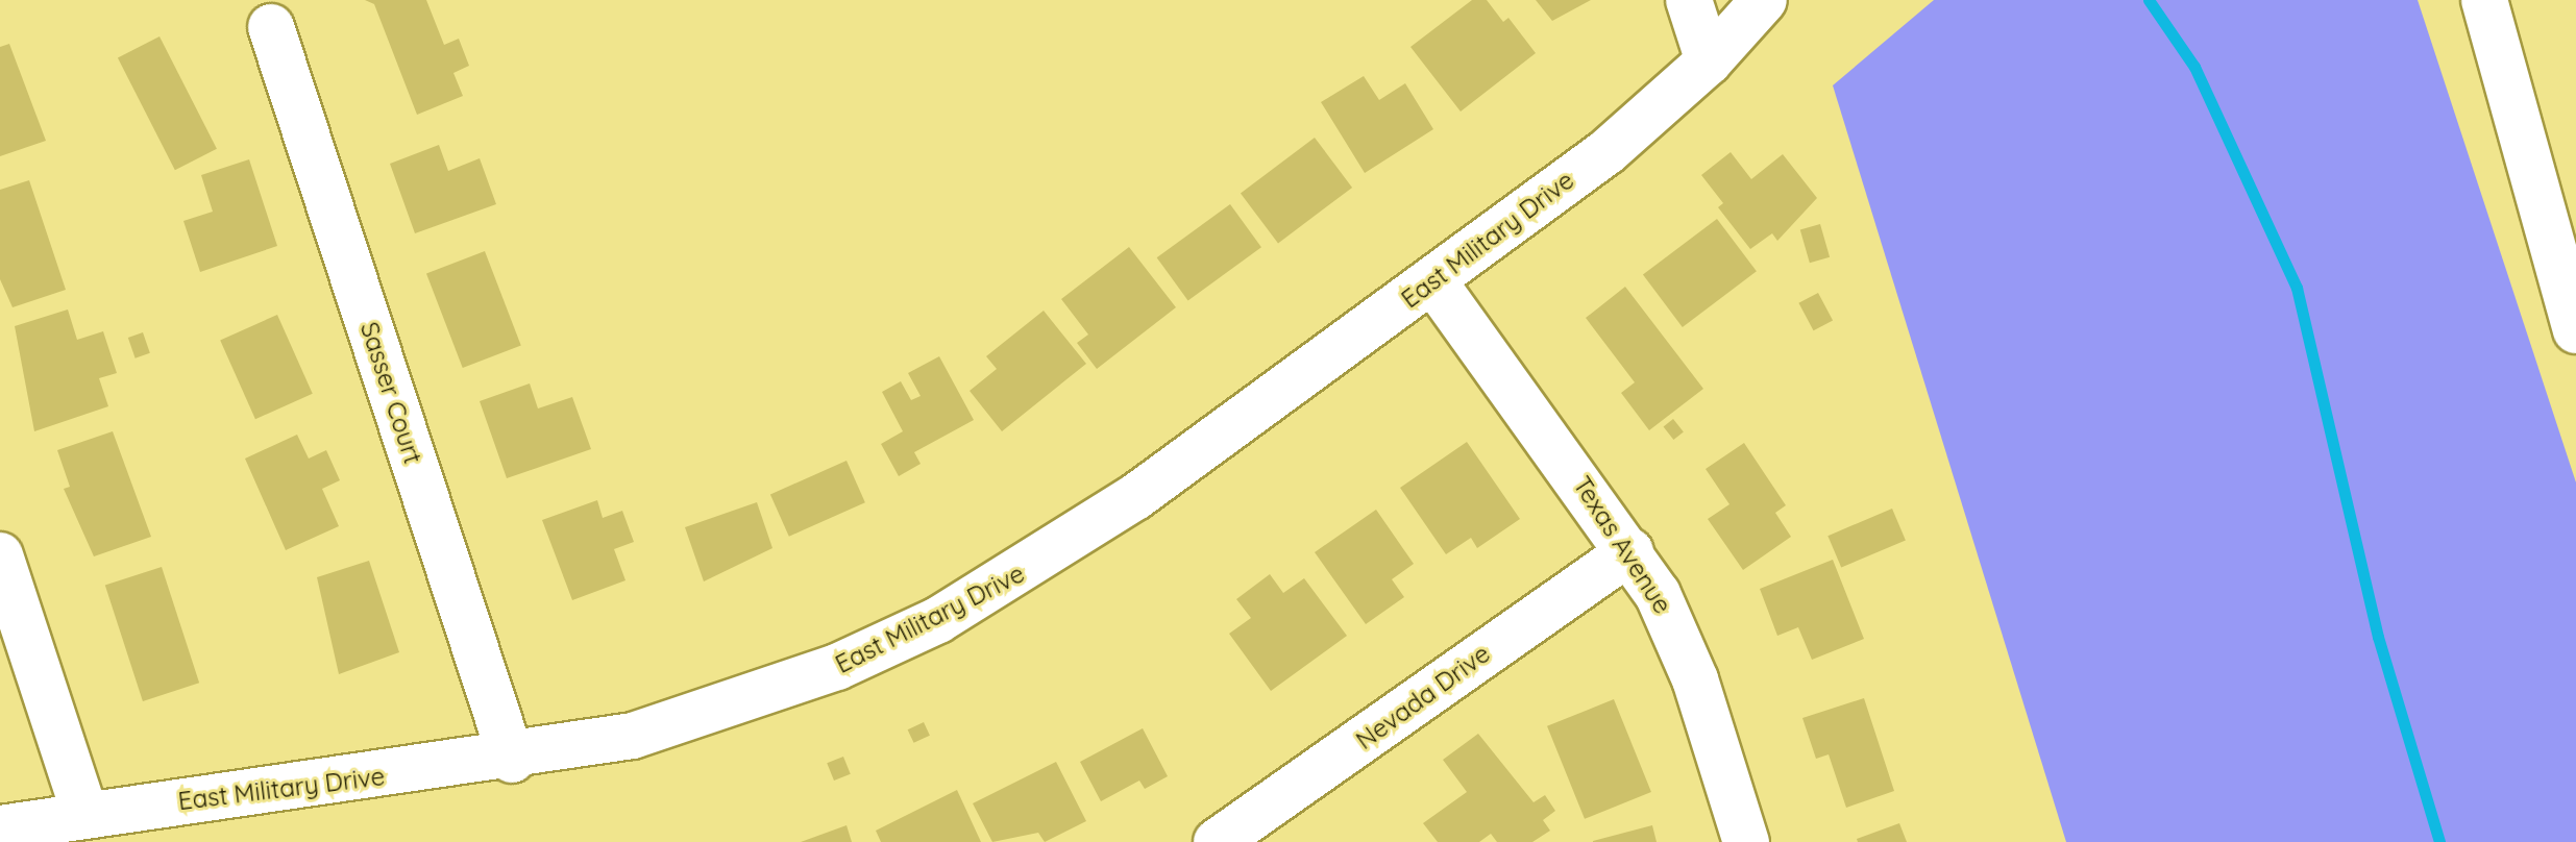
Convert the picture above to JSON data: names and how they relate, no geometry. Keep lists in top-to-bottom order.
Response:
{
  "streets": {
    "street": [
      "East Military Drive",
      "Sasser Court",
      "Texas Avenue",
      "Nevada Drive"
    ]
  },
  "crossings": [
    ["East Military Drive", "Sasser Court"],
    ["East Military Drive", "Texas Avenue"],
    ["Texas Avenue", "Nevada Drive"]
  ]
}
